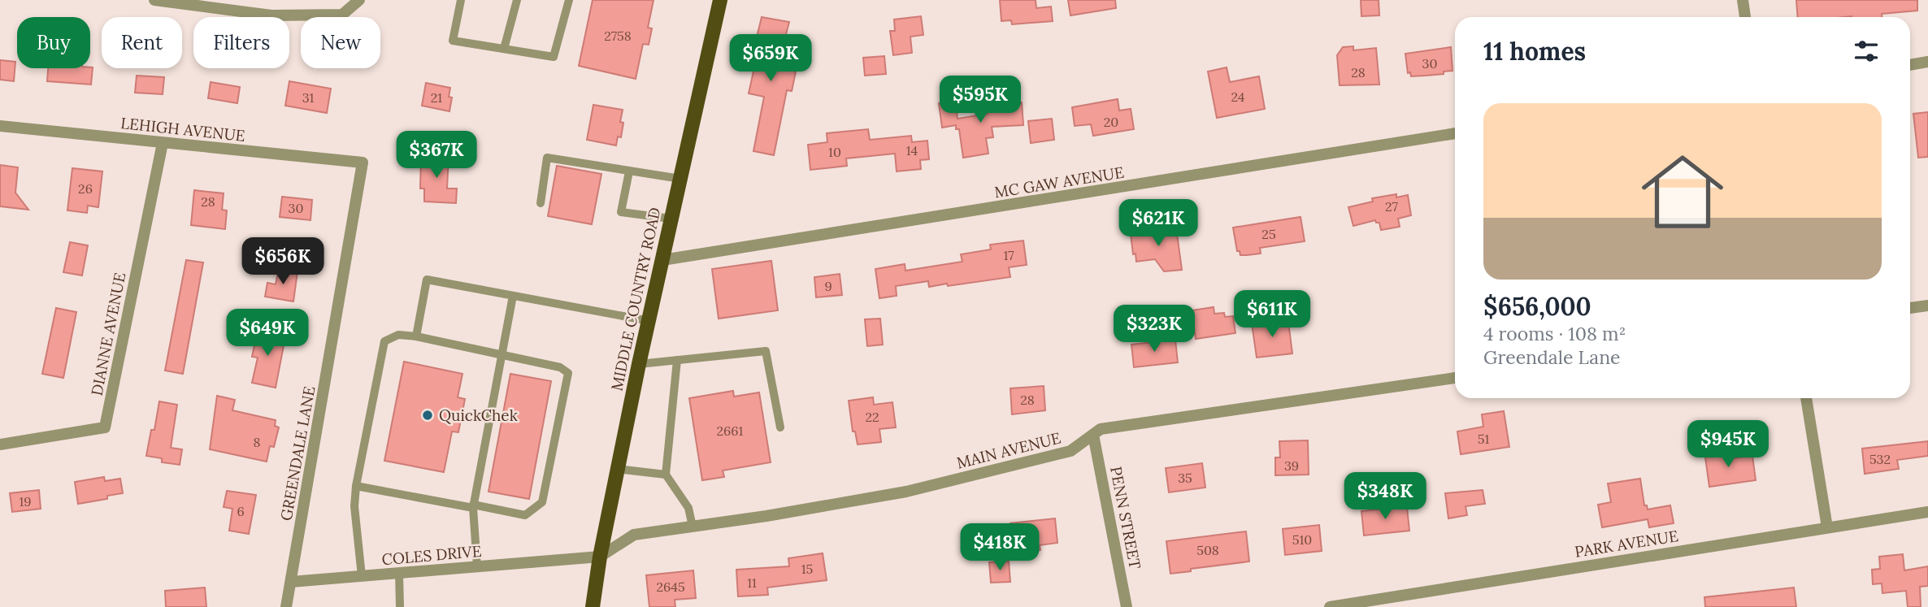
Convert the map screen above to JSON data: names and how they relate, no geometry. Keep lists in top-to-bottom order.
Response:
{
  "streets": {
    "main road": ["MIDDLE COUNTRY ROAD"],
    "street": [
      "LEHIGH AVENUE",
      "MC GAW AVENUE",
      "DIANNE AVENUE",
      "MAIN AVENUE",
      "GREENDALE LANE",
      "PENN STREET",
      "PARK AVENUE",
      "COLES DRIVE"
    ]
  },
  "crossings": [
    ["LEHIGH AVENUE", "DIANNE AVENUE"],
    ["LEHIGH AVENUE", "GREENDALE LANE"],
    ["MC GAW AVENUE", "MIDDLE COUNTRY ROAD"],
    ["MIDDLE COUNTRY ROAD", "MAIN AVENUE"],
    ["MIDDLE COUNTRY ROAD", "COLES DRIVE"],
    ["MAIN AVENUE", "PENN STREET"],
    ["MAIN AVENUE", "COLES DRIVE"],
    ["GREENDALE LANE", "COLES DRIVE"]
  ],
  "places": ["QuickChek"],
  "house_numbers": [
    "2758",
    "30",
    "28",
    "24",
    "31",
    "21",
    "20",
    "14",
    "10",
    "26",
    "28",
    "27",
    "30",
    "25",
    "17",
    "9",
    "28",
    "22",
    "2661",
    "51",
    "8",
    "532",
    "39",
    "35",
    "19",
    "6",
    "510",
    "508",
    "15",
    "11",
    "2645"
  ],
  "page": {
    "chip": [
      "Buy",
      "Rent",
      "Filters",
      "New"
    ],
    "heading": "11 homes",
    "price": [
      "$659K",
      "$595K",
      "$367K",
      "$621K",
      "$656K",
      "$611K",
      "$323K",
      "$649K",
      "$945K",
      "$348K",
      "$418K"
    ],
    "list": [
      {
        "name": "$656,000",
        "note": "4 rooms · 108 m² · Greendale Lane"
      }
    ]
  }
}
